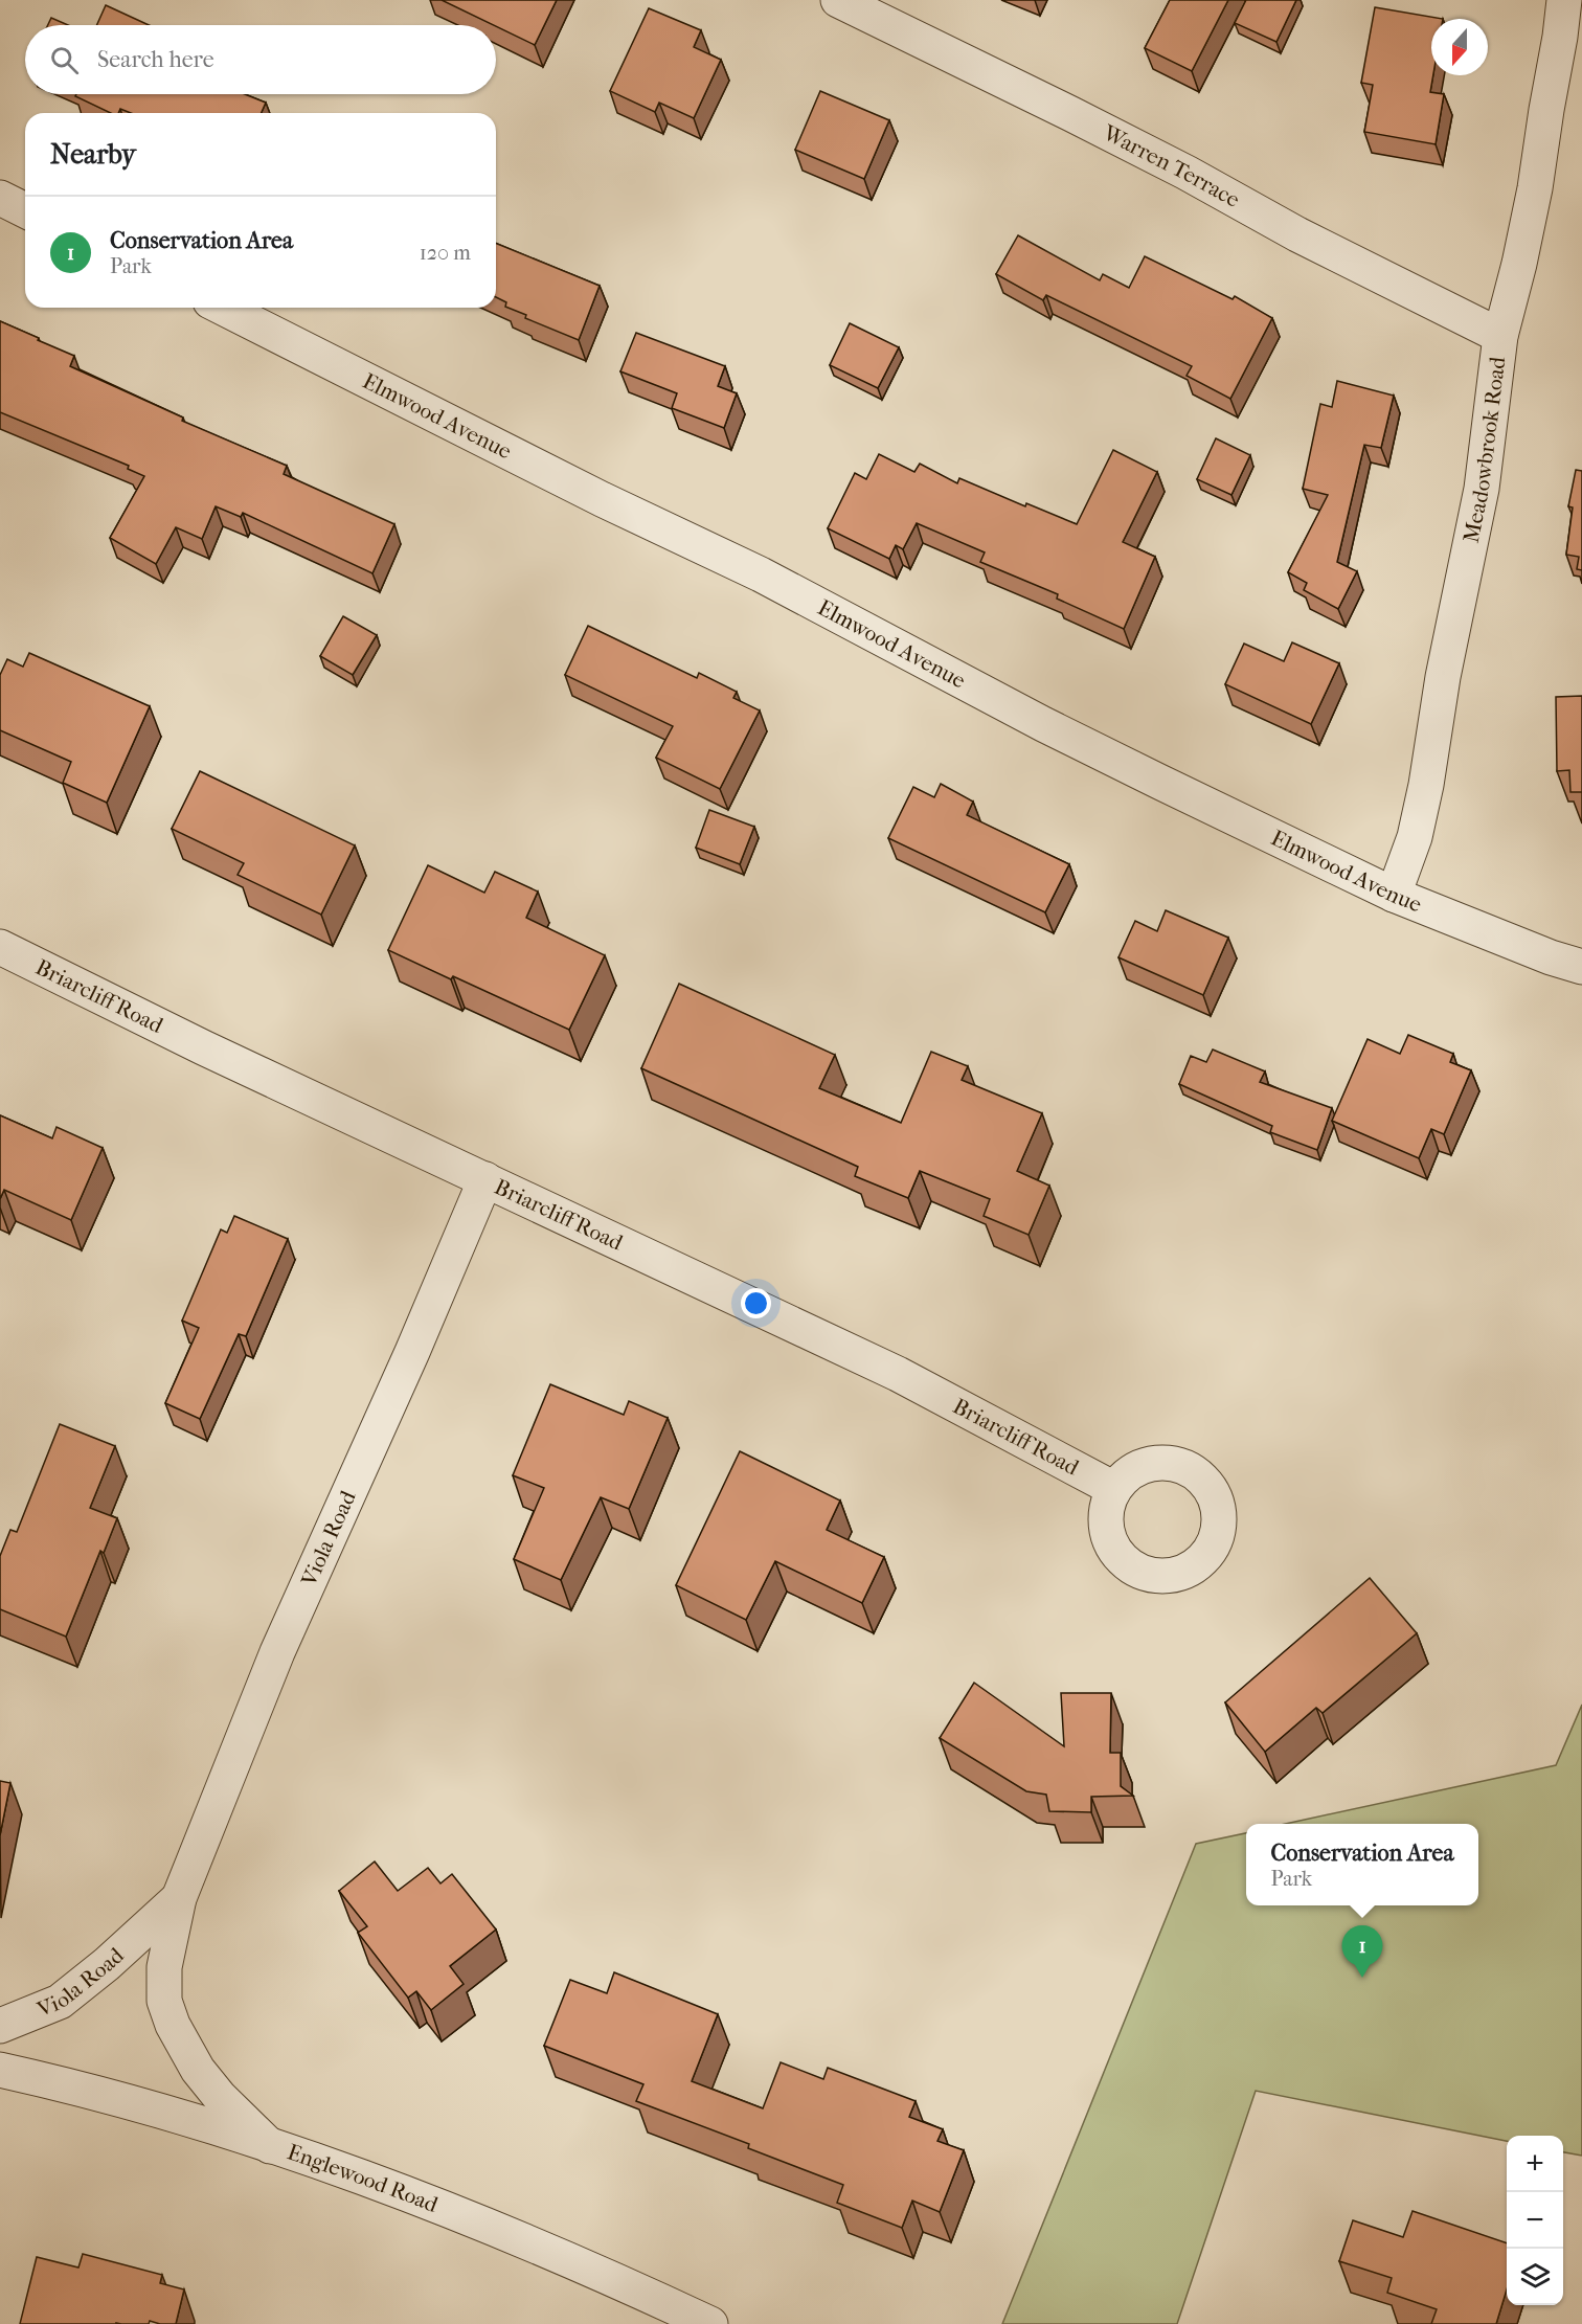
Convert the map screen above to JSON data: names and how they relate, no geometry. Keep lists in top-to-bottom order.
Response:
{
  "streets": {
    "street": [
      "Warren Terrace",
      "Elmwood Avenue",
      "Meadowbrook Road",
      "Briarcliff Road",
      "Viola Road",
      "Englewood Road"
    ]
  },
  "crossings": [
    ["Warren Terrace", "Meadowbrook Road"],
    ["Elmwood Avenue", "Meadowbrook Road"],
    ["Briarcliff Road", "Viola Road"],
    ["Viola Road", "Englewood Road"]
  ],
  "north": "bottom",
  "page": {
    "search": "Search here",
    "heading": "Nearby",
    "list": [
      {
        "mark": "1",
        "name": "Conservation Area",
        "note": "Park",
        "value": "120 m"
      }
    ],
    "popup": ["Conservation Area", "Park"],
    "pins": "1",
    "map_buttons": ["+", "−"]
  }
}
